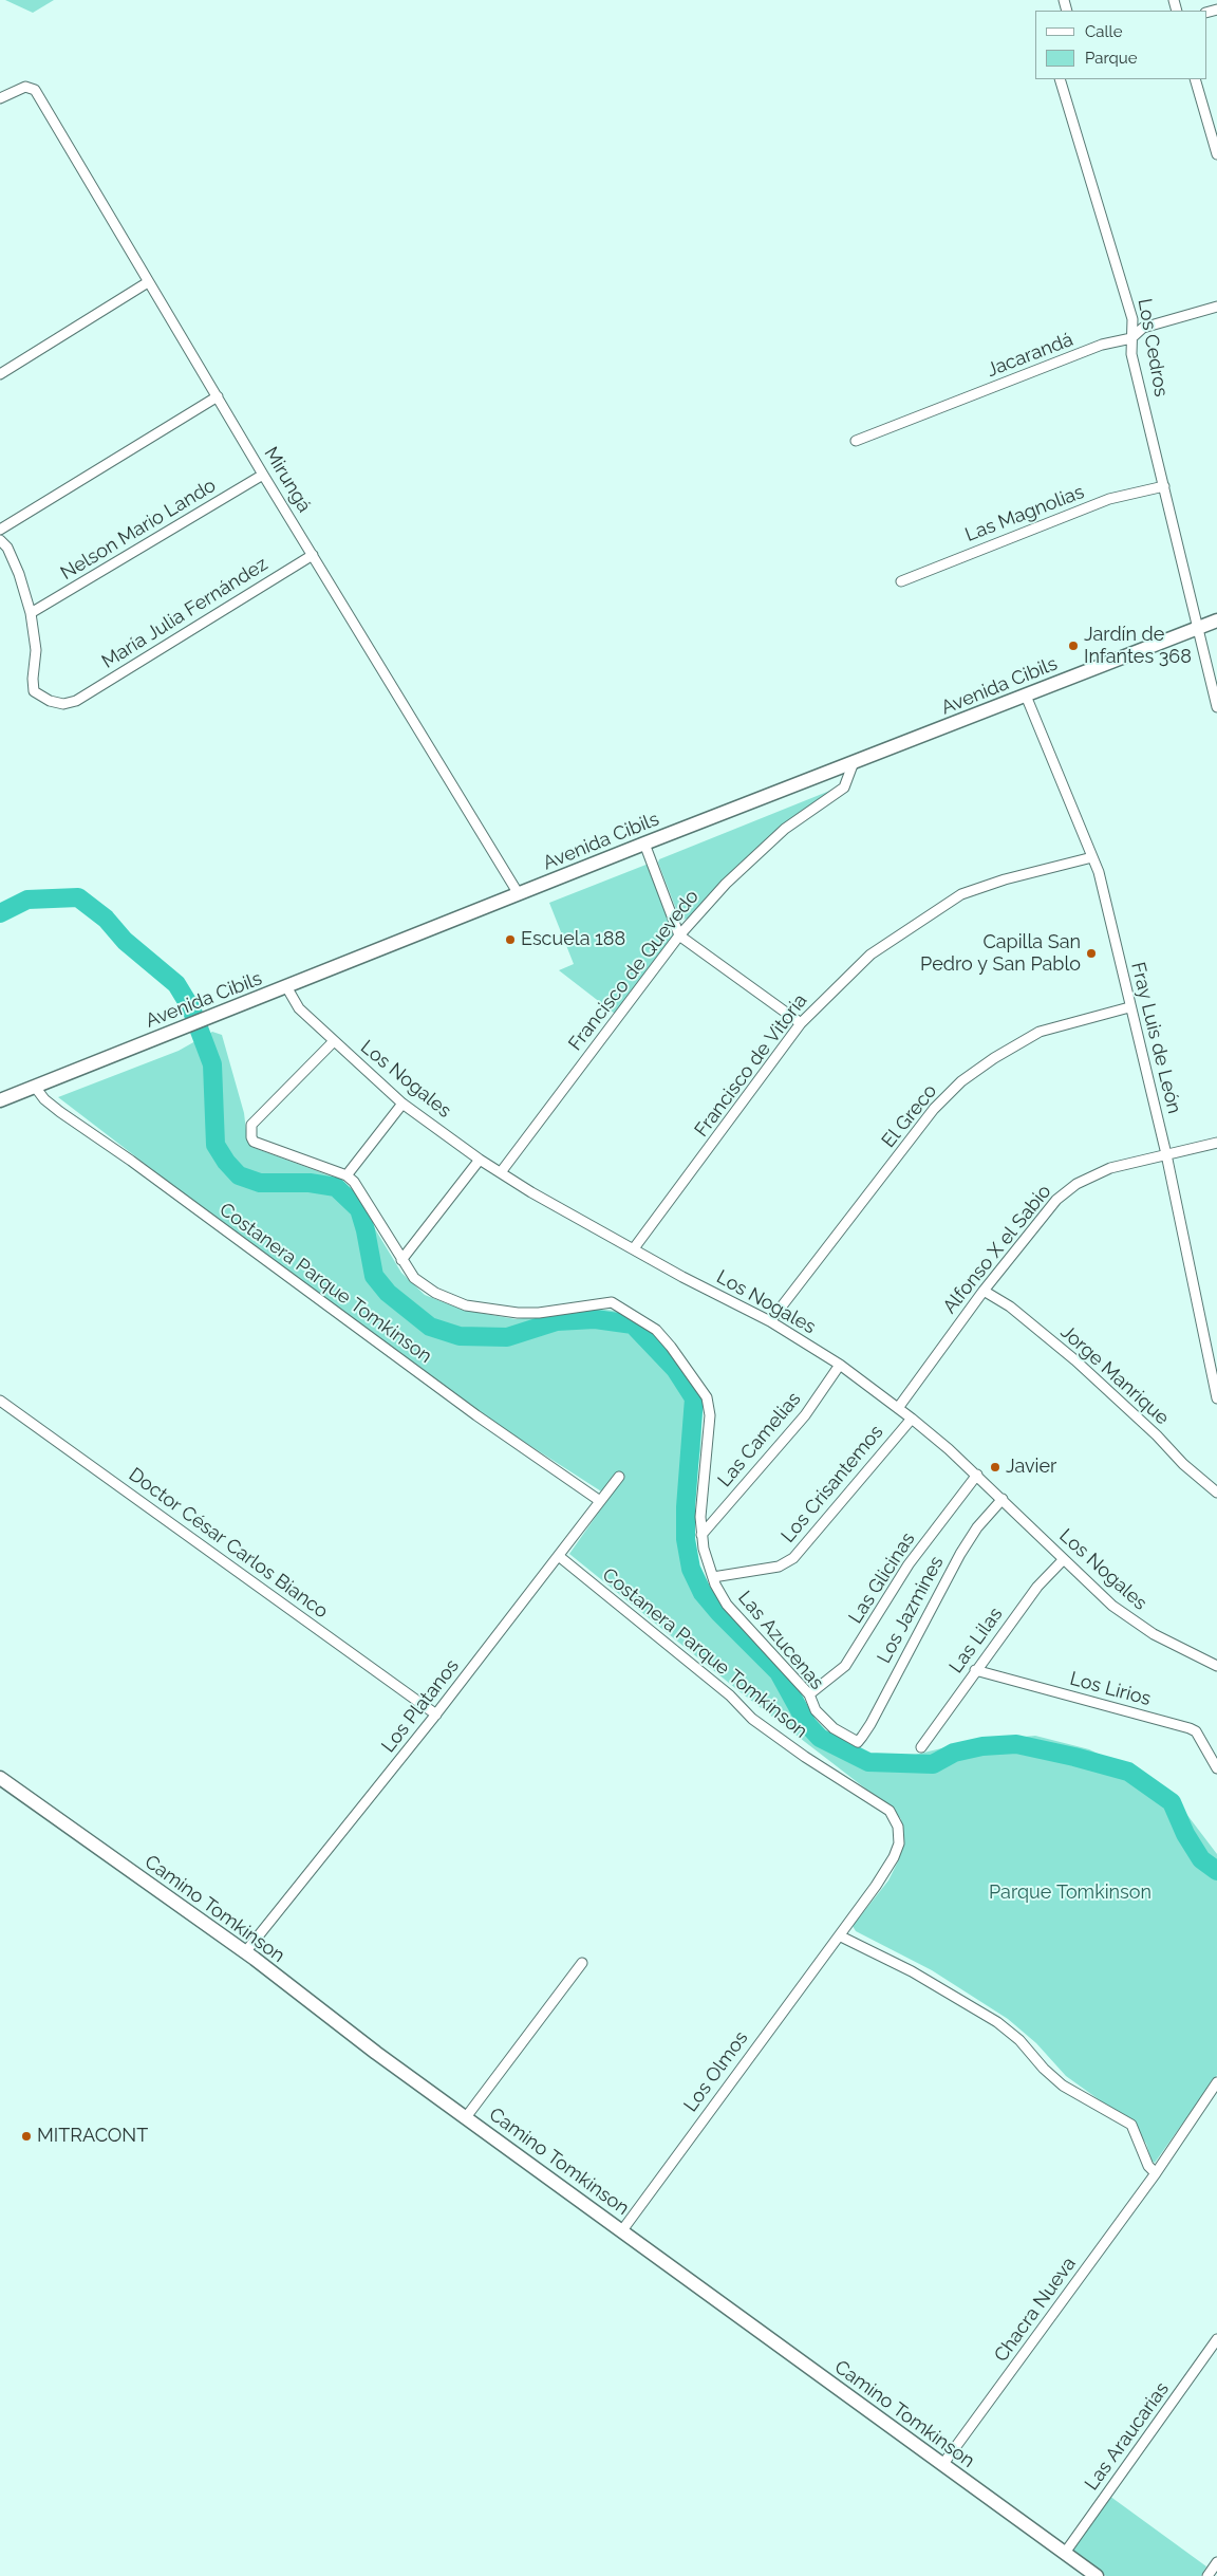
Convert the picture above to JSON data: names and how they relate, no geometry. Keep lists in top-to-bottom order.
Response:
{
  "streets": {
    "street": [
      "Los Cedros",
      "Jacarandá",
      "Mirungá",
      "Las Magnolias",
      "Nelson Mario Lando",
      "María Julia Fernández",
      "Avenida Cibils",
      "Francisco de Quevedo",
      "Fray Luis de León",
      "Francisco de Vitoria",
      "Los Nogales",
      "El Greco",
      "Alfonso X el Sabio",
      "Costanera Parque Tomkinson",
      "Jorge Manrique",
      "Las Camelias",
      "Los Crisantemos",
      "Doctor César Carlos Bianco",
      "Las Glicinas",
      "Los Jazmines",
      "Las Azucenas",
      "Las Lilas",
      "Los Lirios",
      "Los Platanos",
      "Camino Tomkinson",
      "Los Olmos",
      "Chacra Nueva",
      "Las Araucarias"
    ]
  },
  "crossings": [
    ["Los Cedros", "Jacarandá"],
    ["Los Cedros", "Las Magnolias"],
    ["Los Cedros", "Avenida Cibils"],
    ["Mirungá", "Nelson Mario Lando"],
    ["Mirungá", "María Julia Fernández"],
    ["Mirungá", "Avenida Cibils"],
    ["Nelson Mario Lando", "María Julia Fernández"],
    ["Avenida Cibils", "Francisco de Quevedo"],
    ["Avenida Cibils", "Fray Luis de León"],
    ["Avenida Cibils", "Los Nogales"],
    ["Avenida Cibils", "Costanera Parque Tomkinson"],
    ["Francisco de Quevedo", "Los Nogales"],
    ["Fray Luis de León", "Francisco de Vitoria"],
    ["Fray Luis de León", "El Greco"],
    ["Fray Luis de León", "Alfonso X el Sabio"],
    ["Francisco de Vitoria", "Los Nogales"],
    ["Los Nogales", "El Greco"],
    ["Los Nogales", "Alfonso X el Sabio"],
    ["Los Nogales", "Las Camelias"],
    ["Los Nogales", "Los Crisantemos"],
    ["Los Nogales", "Las Glicinas"],
    ["Los Nogales", "Los Jazmines"],
    ["Los Nogales", "Las Lilas"],
    ["Alfonso X el Sabio", "Jorge Manrique"],
    ["Costanera Parque Tomkinson", "Los Platanos"],
    ["Costanera Parque Tomkinson", "Los Olmos"],
    ["Las Camelias", "Las Azucenas"],
    ["Los Crisantemos", "Las Azucenas"],
    ["Doctor César Carlos Bianco", "Los Platanos"],
    ["Las Glicinas", "Las Azucenas"],
    ["Los Jazmines", "Las Azucenas"],
    ["Las Lilas", "Los Lirios"],
    ["Los Platanos", "Camino Tomkinson"],
    ["Camino Tomkinson", "Los Olmos"],
    ["Camino Tomkinson", "Chacra Nueva"],
    ["Camino Tomkinson", "Las Araucarias"]
  ],
  "parks": ["Parque Tomkinson"],
  "places": [
    "Jardín de Infantes 368",
    "Escuela 188",
    "Capilla San Pedro y San Pablo",
    "Javier",
    "MITRACONT"
  ],
  "legend": ["Calle", "Parque"]
}
